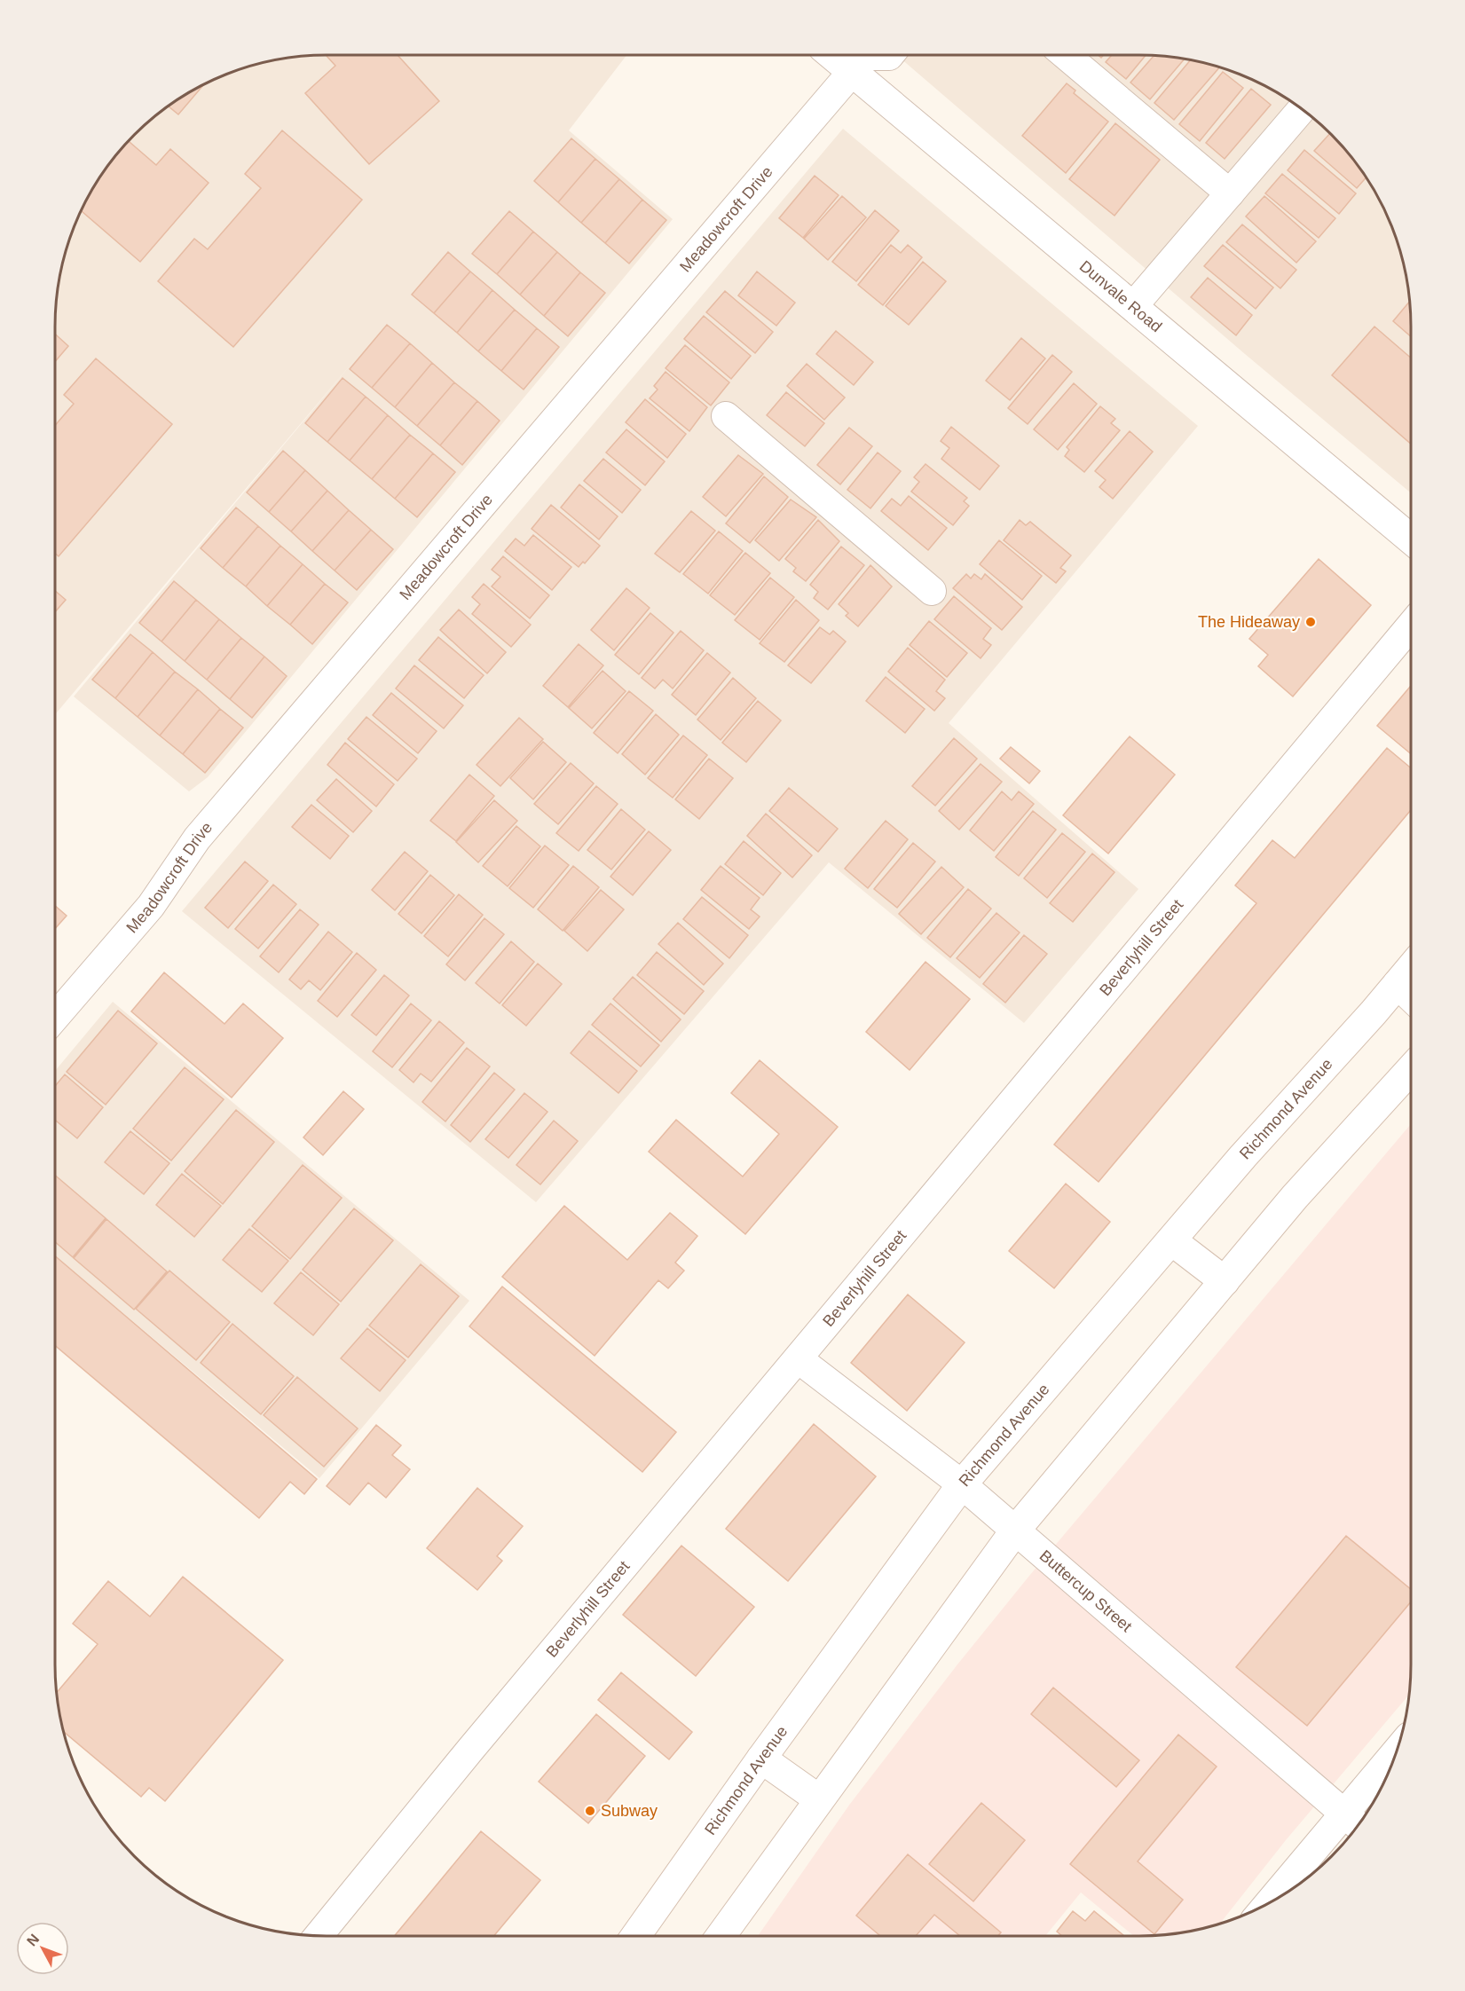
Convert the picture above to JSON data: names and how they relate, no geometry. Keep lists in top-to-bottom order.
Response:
{
  "streets": {
    "main road": ["Dunvale Road", "Richmond Avenue"],
    "street": ["Meadowcroft Drive", "Beverlyhill Street", "Buttercup Street"]
  },
  "crossings": [
    ["Meadowcroft Drive", "Dunvale Road"],
    ["Beverlyhill Street", "Buttercup Street"],
    ["Richmond Avenue", "Buttercup Street"]
  ],
  "places": ["The Hideaway", "Subway"],
  "north": "top left"
}
